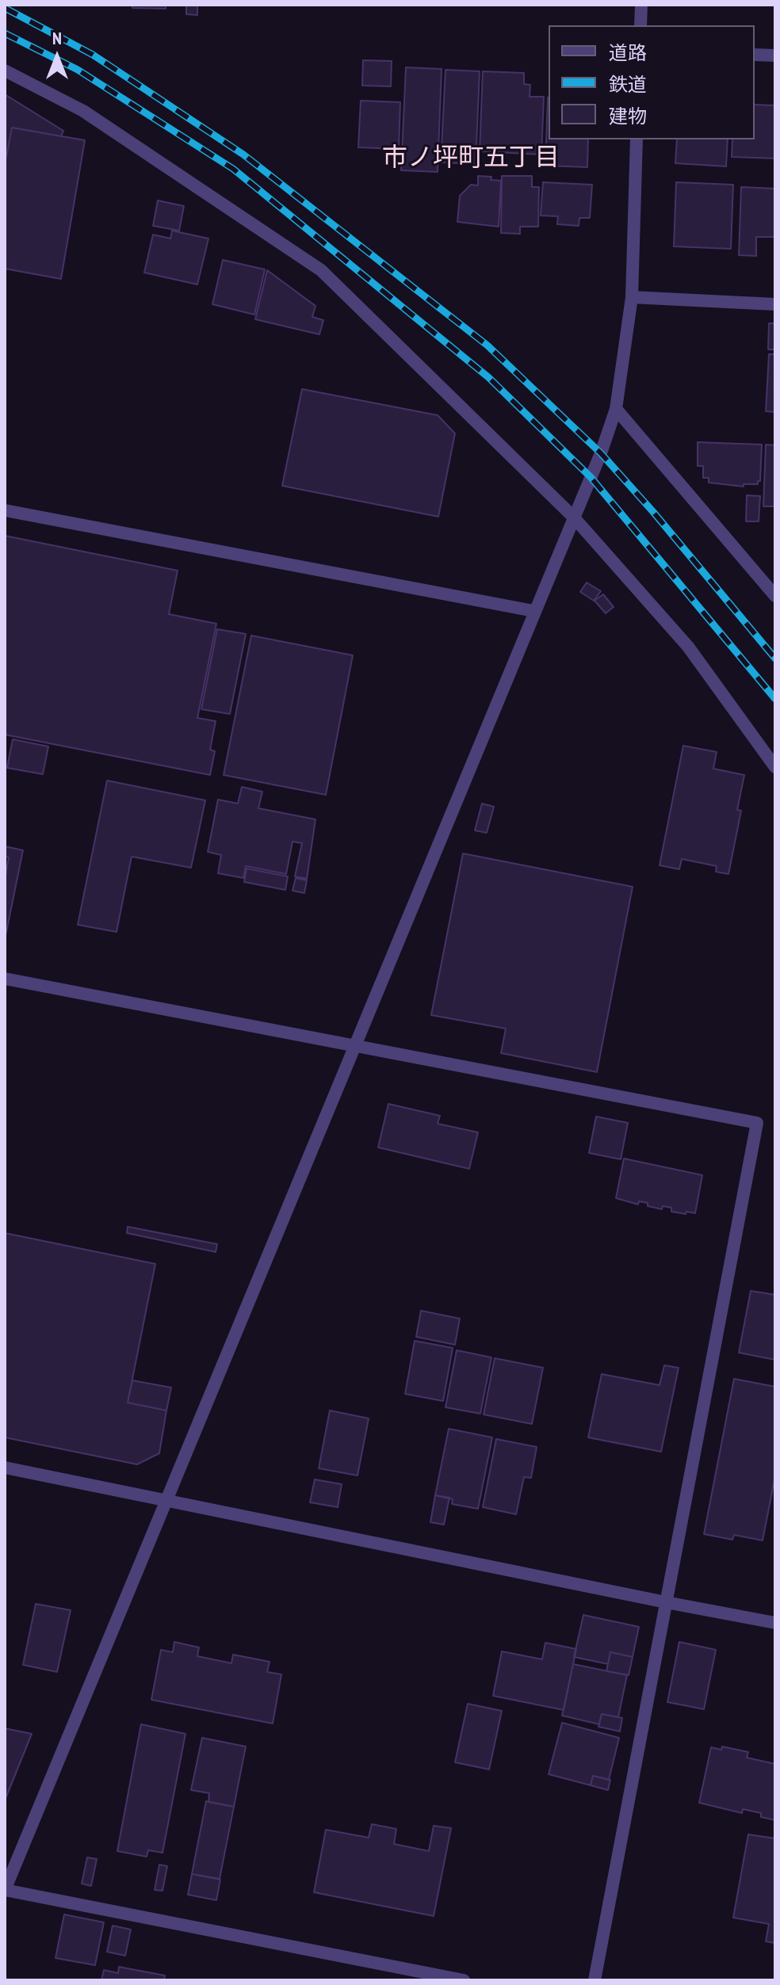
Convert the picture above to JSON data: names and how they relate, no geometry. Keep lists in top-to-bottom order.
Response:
{
  "districts": ["市ノ坪町五丁目"],
  "legend": ["道路", "鉄道", "建物"],
  "north": "top"
}
